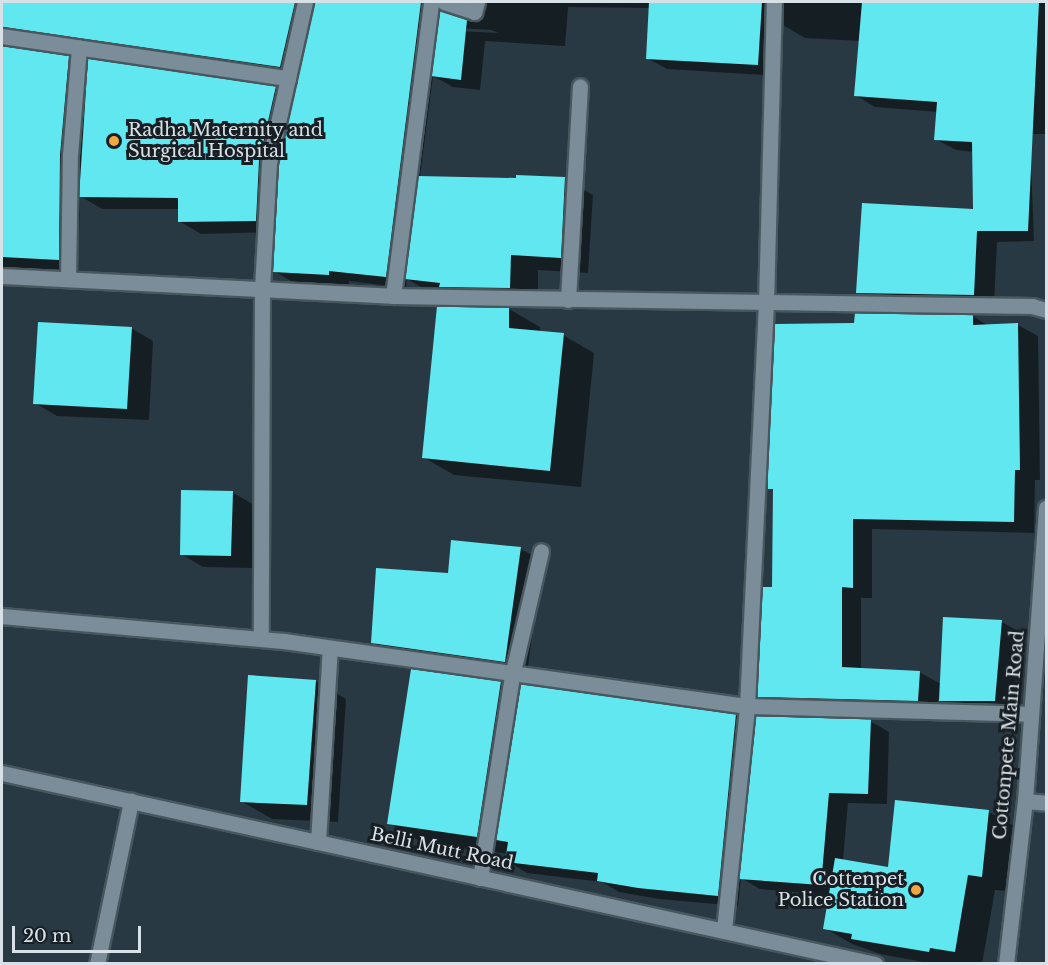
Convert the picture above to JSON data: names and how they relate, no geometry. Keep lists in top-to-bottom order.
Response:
{
  "streets": {
    "street": ["Cottonpete Main Road", "Belli Mutt Road"]
  },
  "places": ["Radha Maternity and Surgical Hospital", "Cottenpet Police Station"],
  "scale_bar": "20 m"
}
